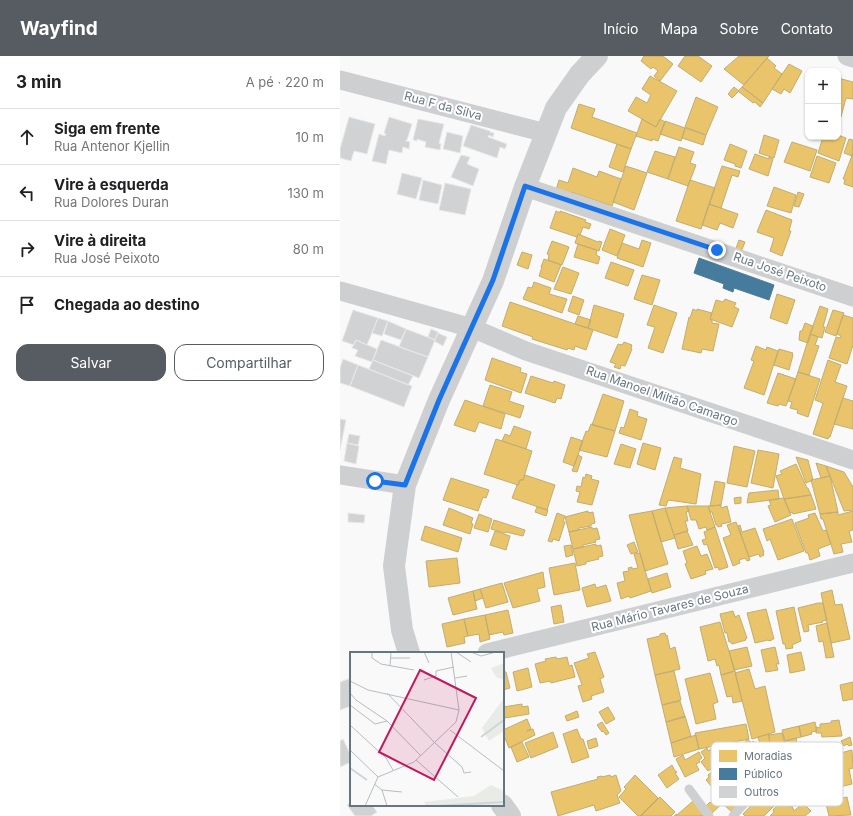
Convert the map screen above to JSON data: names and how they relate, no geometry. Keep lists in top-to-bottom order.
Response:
{
  "streets": {
    "street": [
      "Rua F da Silva",
      "Rua José Peixoto",
      "Rua Manoel Miltão Camargo",
      "Rua Mário Tavares de Souza"
    ]
  },
  "legend": ["Moradias", "Público", "Outros"],
  "page": {
    "header": "Wayfind",
    "nav": [
      "Início",
      "Mapa",
      "Sobre",
      "Contato"
    ],
    "heading": ["3 min", "A pé · 220 m"],
    "map_buttons": ["+", "−"],
    "list": [
      ["Siga em frente", "Rua Antenor Kjellin", "10 m"],
      ["Vire à esquerda", "Rua Dolores Duran", "130 m"],
      ["Vire à direita", "Rua José Peixoto", "80 m"],
      "Chegada ao destino"
    ],
    "buttons": ["Salvar", "Compartilhar"]
  }
}
